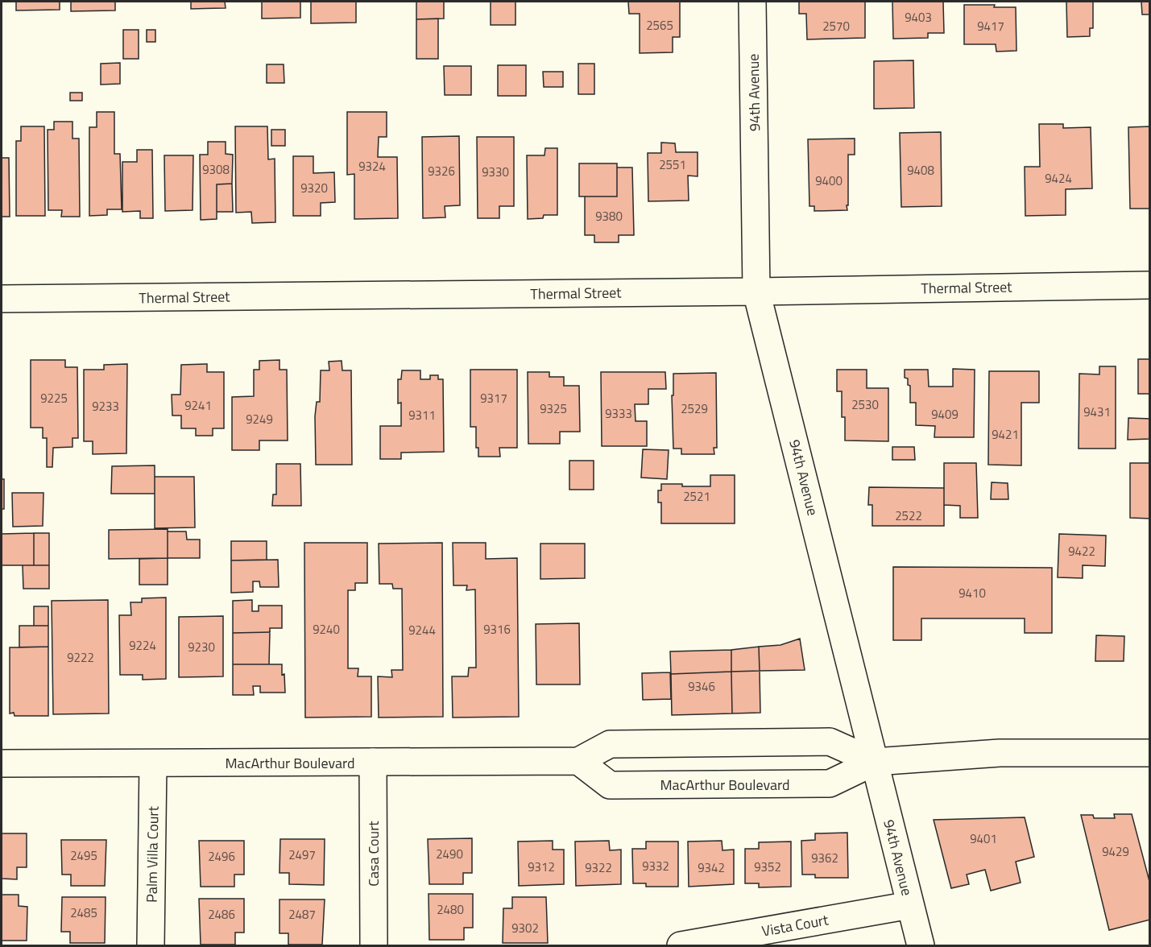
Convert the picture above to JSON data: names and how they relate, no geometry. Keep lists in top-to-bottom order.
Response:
{
  "streets": {
    "street": [
      "94th Avenue",
      "Thermal Street",
      "MacArthur Boulevard",
      "Casa Court",
      "Palm Villa Court",
      "Vista Court"
    ]
  },
  "crossings": [
    ["94th Avenue", "Thermal Street"],
    ["94th Avenue", "MacArthur Boulevard"],
    ["94th Avenue", "Vista Court"],
    ["MacArthur Boulevard", "Casa Court"],
    ["MacArthur Boulevard", "Palm Villa Court"]
  ],
  "house_numbers": [
    "9403",
    "2565",
    "2570",
    "9417",
    "2551",
    "9324",
    "9308",
    "9408",
    "9326",
    "9330",
    "9424",
    "9400",
    "9320",
    "9380",
    "9225",
    "9317",
    "2530",
    "9241",
    "9233",
    "9325",
    "2529",
    "9431",
    "9333",
    "9409",
    "9311",
    "9249",
    "9421",
    "2521",
    "2522",
    "9422",
    "9410",
    "9240",
    "9316",
    "9244",
    "9224",
    "9230",
    "9222",
    "9346",
    "9401",
    "9429",
    "2490",
    "2497",
    "2495",
    "2496",
    "9362",
    "9332",
    "9312",
    "9352",
    "9322",
    "9342",
    "2480",
    "2485",
    "2486",
    "2487",
    "9302"
  ]
}
